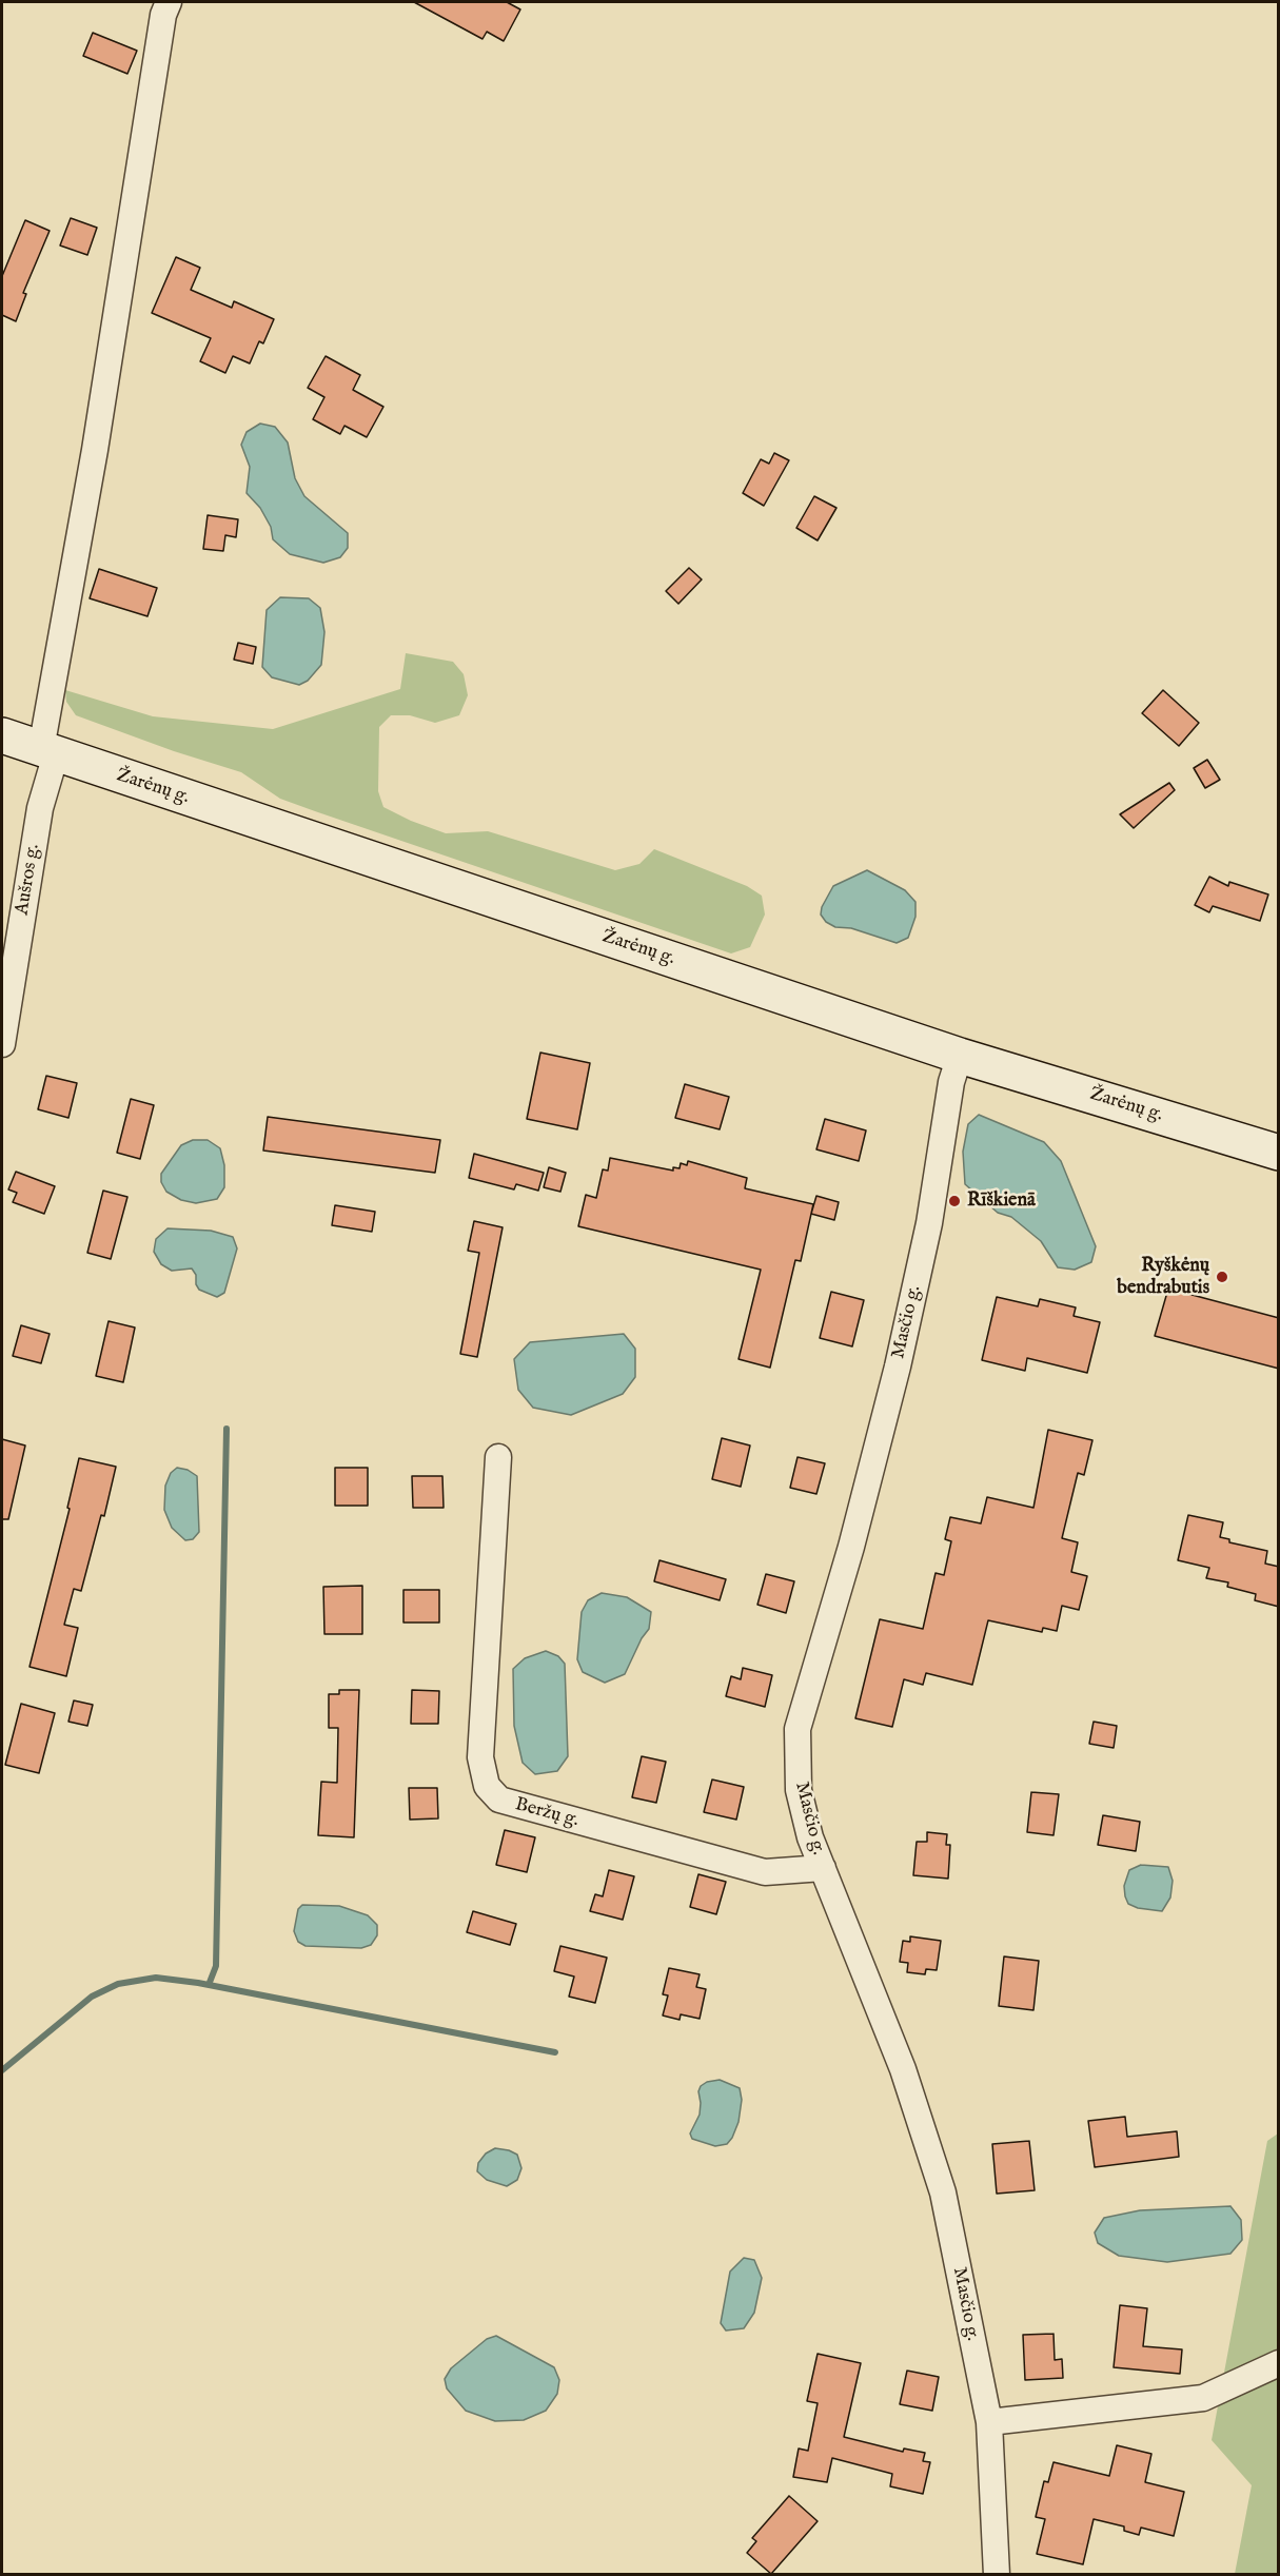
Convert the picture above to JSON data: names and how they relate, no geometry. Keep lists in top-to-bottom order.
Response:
{
  "streets": {
    "main road": ["Žarėnų g."],
    "street": ["Aušros g.", "Masčio g.", "Beržų g."]
  },
  "crossings": [
    ["Žarėnų g.", "Aušros g."],
    ["Žarėnų g.", "Masčio g."],
    ["Masčio g.", "Beržų g."]
  ],
  "places": ["Rīškienā", "Ryškėnų bendrabutis"]
}
